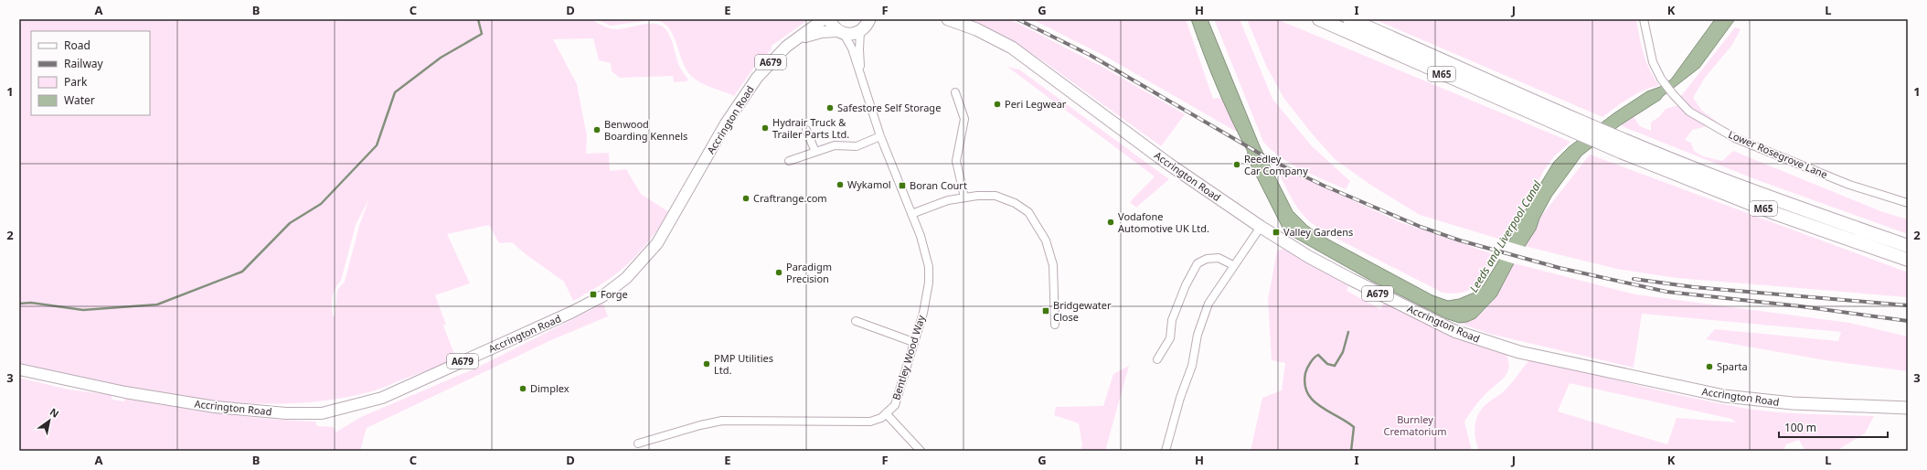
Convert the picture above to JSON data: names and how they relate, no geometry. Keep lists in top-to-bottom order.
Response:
{
  "streets": {
    "highway": ["A679", "M65", "Accrington Road"],
    "street": ["Lower Rosegrove Lane", "Bentley Wood Way"]
  },
  "crossings": [
    ["A679", "Accrington Road"],
    ["A679", "Bentley Wood Way"],
    ["Accrington Road", "Bentley Wood Way"]
  ],
  "water": ["Leeds and Liverpool Canal"],
  "parks": ["Burnley Crematorium"],
  "places": {
    "other": [
      "Peri Legwear",
      "Safestore Self Storage",
      "Hydrair Truck & Trailer Parts Ltd.",
      "Benwood Boarding Kennels",
      "Reedley Car Company",
      "Wykamol",
      "Craftrange.com",
      "Vodafone Automotive UK Ltd.",
      "Paradigm Precision",
      "PMP Utilities Ltd.",
      "Sparta",
      "Dimplex"
    ],
    "transit": [
      "Boran Court",
      "Valley Gardens",
      "Forge",
      "Bridgewater Close"
    ]
  },
  "legend": [
    "Road",
    "Railway",
    "Park",
    "Water"
  ],
  "scale_bar": "100 m",
  "north": "top right",
  "grid": {
    "columns": [
      "A",
      "B",
      "C",
      "D",
      "E",
      "F",
      "G",
      "H",
      "I",
      "J",
      "K",
      "L"
    ],
    "rows": ["1", "2", "3"]
  }
}
